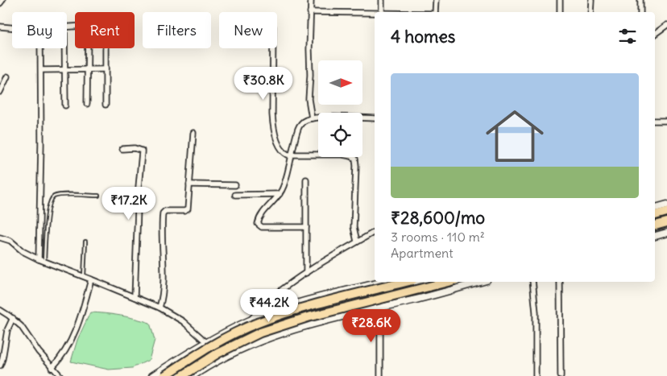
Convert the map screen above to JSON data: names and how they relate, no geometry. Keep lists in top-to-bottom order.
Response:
{
  "north": "right",
  "page": {
    "chip": [
      "Buy",
      "Rent",
      "Filters",
      "New"
    ],
    "heading": "4 homes",
    "list": [
      {
        "name": "₹28,600/mo",
        "note": "3 rooms · 110 m² · Apartment"
      }
    ],
    "price": [
      "₹30.8K",
      "₹17.2K",
      "₹44.2K",
      "₹28.6K"
    ]
  }
}
